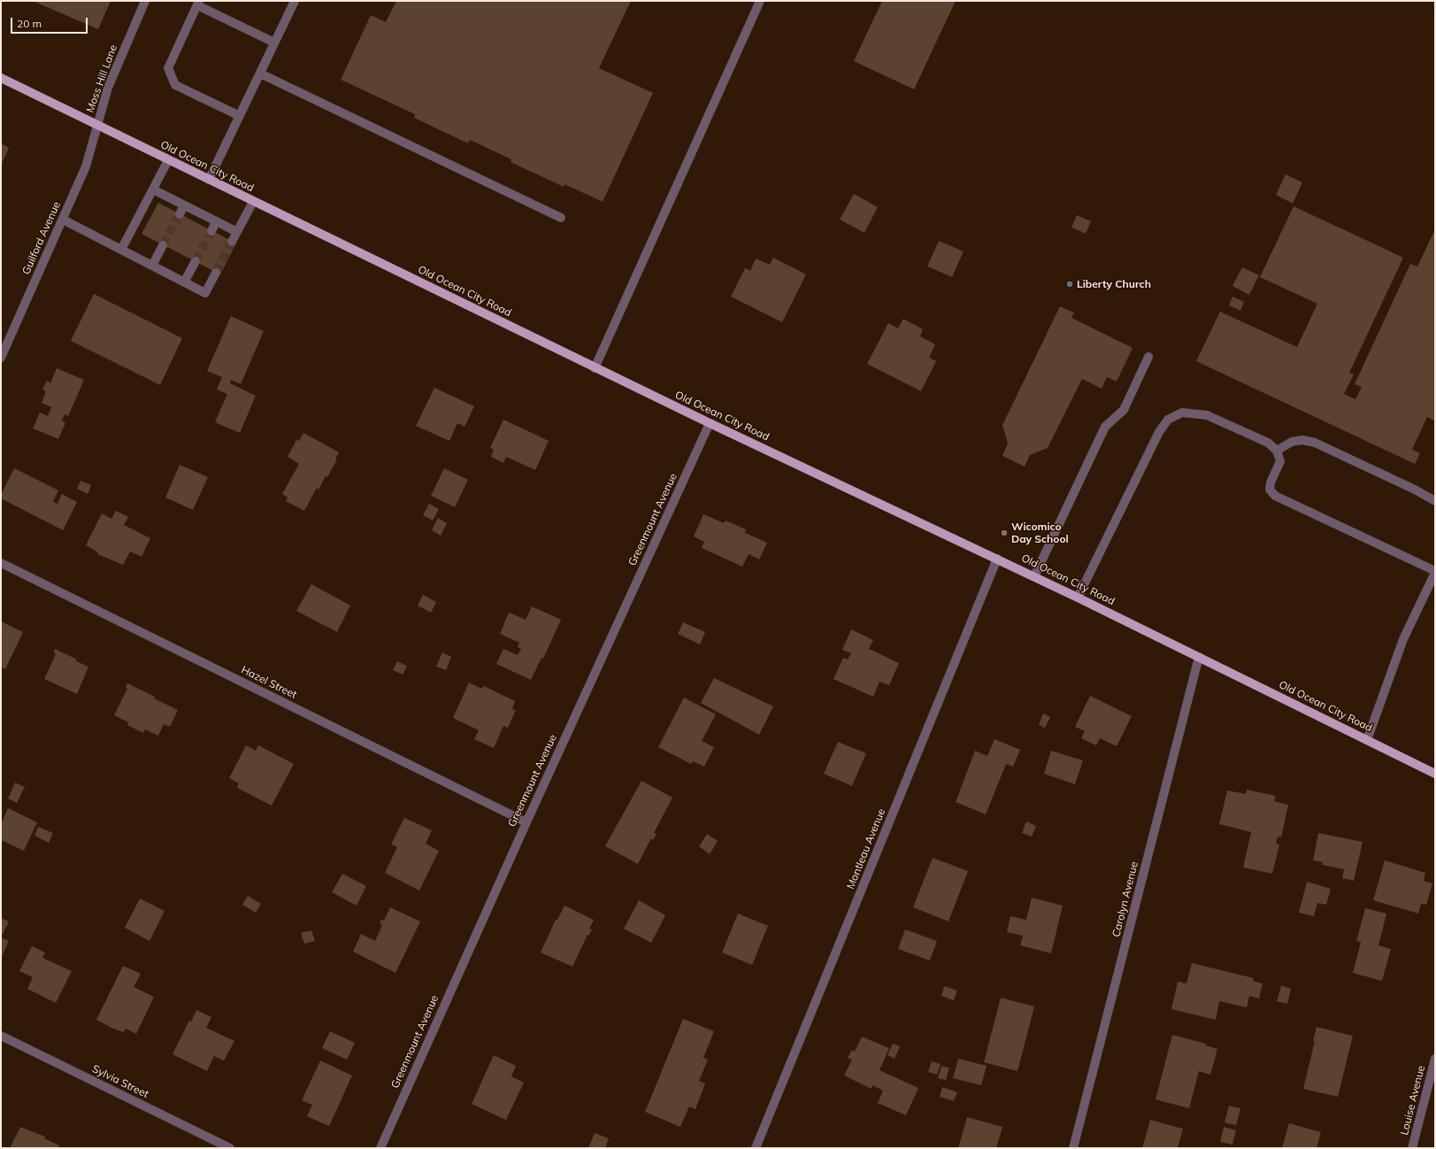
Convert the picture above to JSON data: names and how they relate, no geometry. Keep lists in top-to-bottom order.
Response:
{
  "streets": {
    "main road": ["Old Ocean City Road"],
    "street": [
      "Moss Hill Lane",
      "Guilford Avenue",
      "Greenmount Avenue",
      "Hazel Street",
      "Montleau Avenue",
      "Carolyn Avenue",
      "Sylvia Street",
      "Louise Avenue"
    ]
  },
  "crossings": [
    ["Moss Hill Lane", "Old Ocean City Road"],
    ["Moss Hill Lane", "Guilford Avenue"],
    ["Old Ocean City Road", "Guilford Avenue"],
    ["Old Ocean City Road", "Greenmount Avenue"],
    ["Old Ocean City Road", "Montleau Avenue"],
    ["Old Ocean City Road", "Carolyn Avenue"],
    ["Greenmount Avenue", "Hazel Street"]
  ],
  "places": ["Liberty Church", "Wicomico Day School"],
  "scale_bar": "20 m"
}
